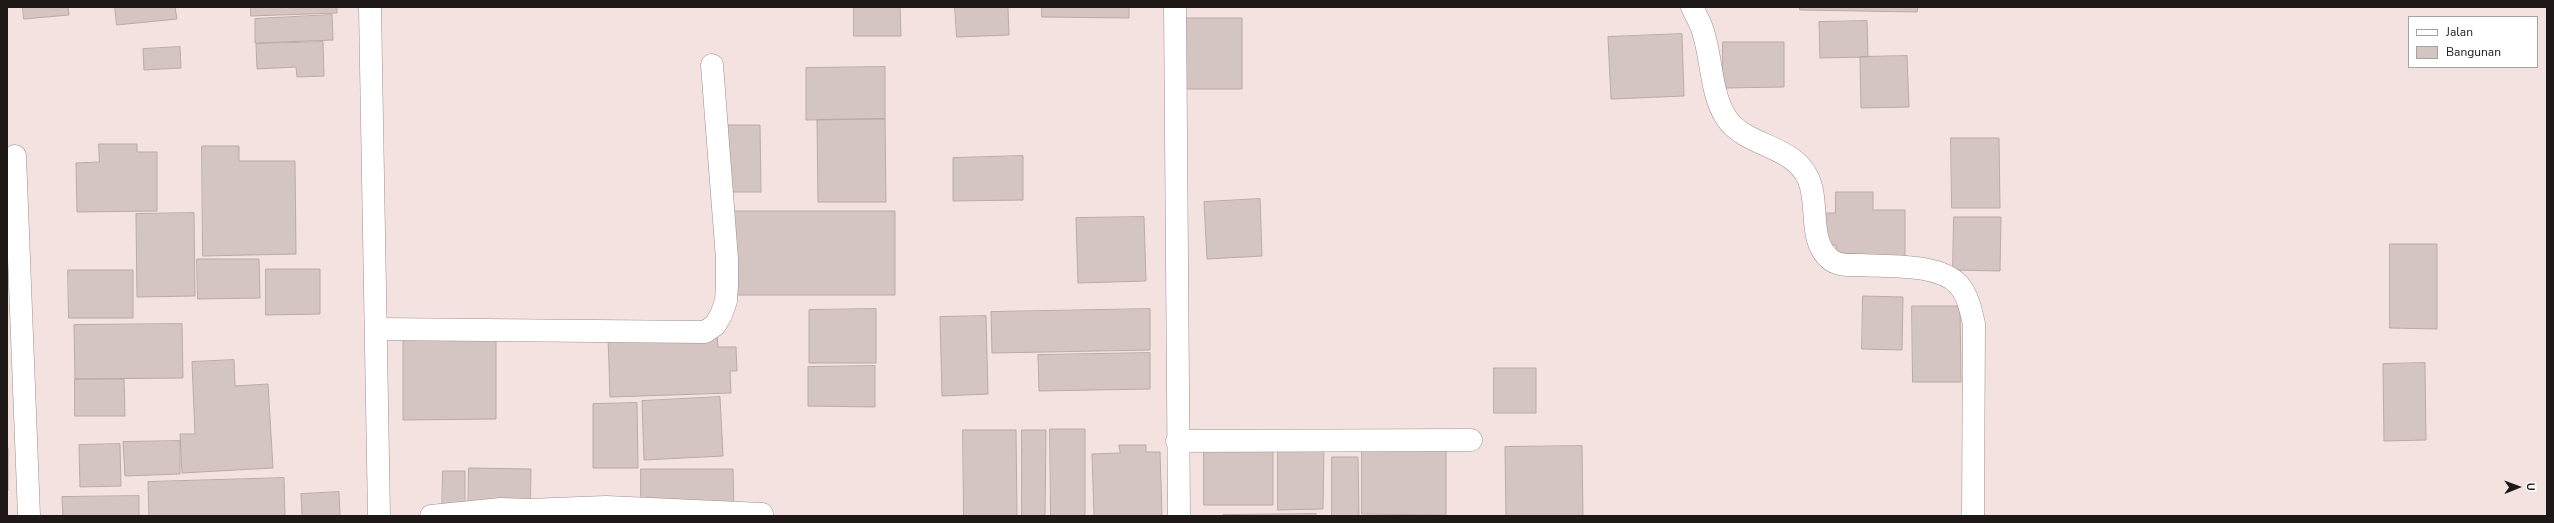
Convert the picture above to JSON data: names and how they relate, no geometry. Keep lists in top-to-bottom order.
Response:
{
  "legend": ["Jalan", "Bangunan"],
  "north": "right"
}
